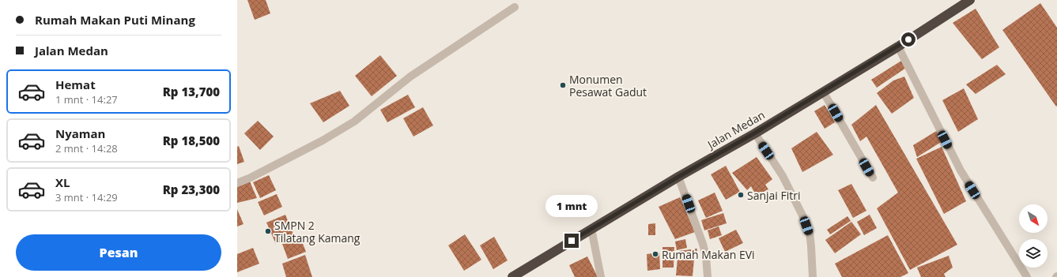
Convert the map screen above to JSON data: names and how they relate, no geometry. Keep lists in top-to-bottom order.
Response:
{
  "streets": {
    "highway": ["Jalan Medan"]
  },
  "places": [
    "Monumen Pesawat Gadut",
    "Sanjai Fitri",
    "SMPN 2 Tilatang Kamang",
    "Rumah Makan EVi"
  ],
  "north": "bottom right",
  "page": {
    "banner": ["Rumah Makan Puti Minang", "Jalan Medan"],
    "list": [
      {
        "name": "Hemat",
        "note": "1 mnt · 14:27",
        "value": "Rp 13,700"
      },
      {
        "name": "Nyaman",
        "note": "2 mnt · 14:28",
        "value": "Rp 18,500"
      },
      {
        "name": "XL",
        "note": "3 mnt · 14:29",
        "value": "Rp 23,300"
      }
    ],
    "bubble": "1 mnt",
    "buttons": "Pesan"
  }
}
